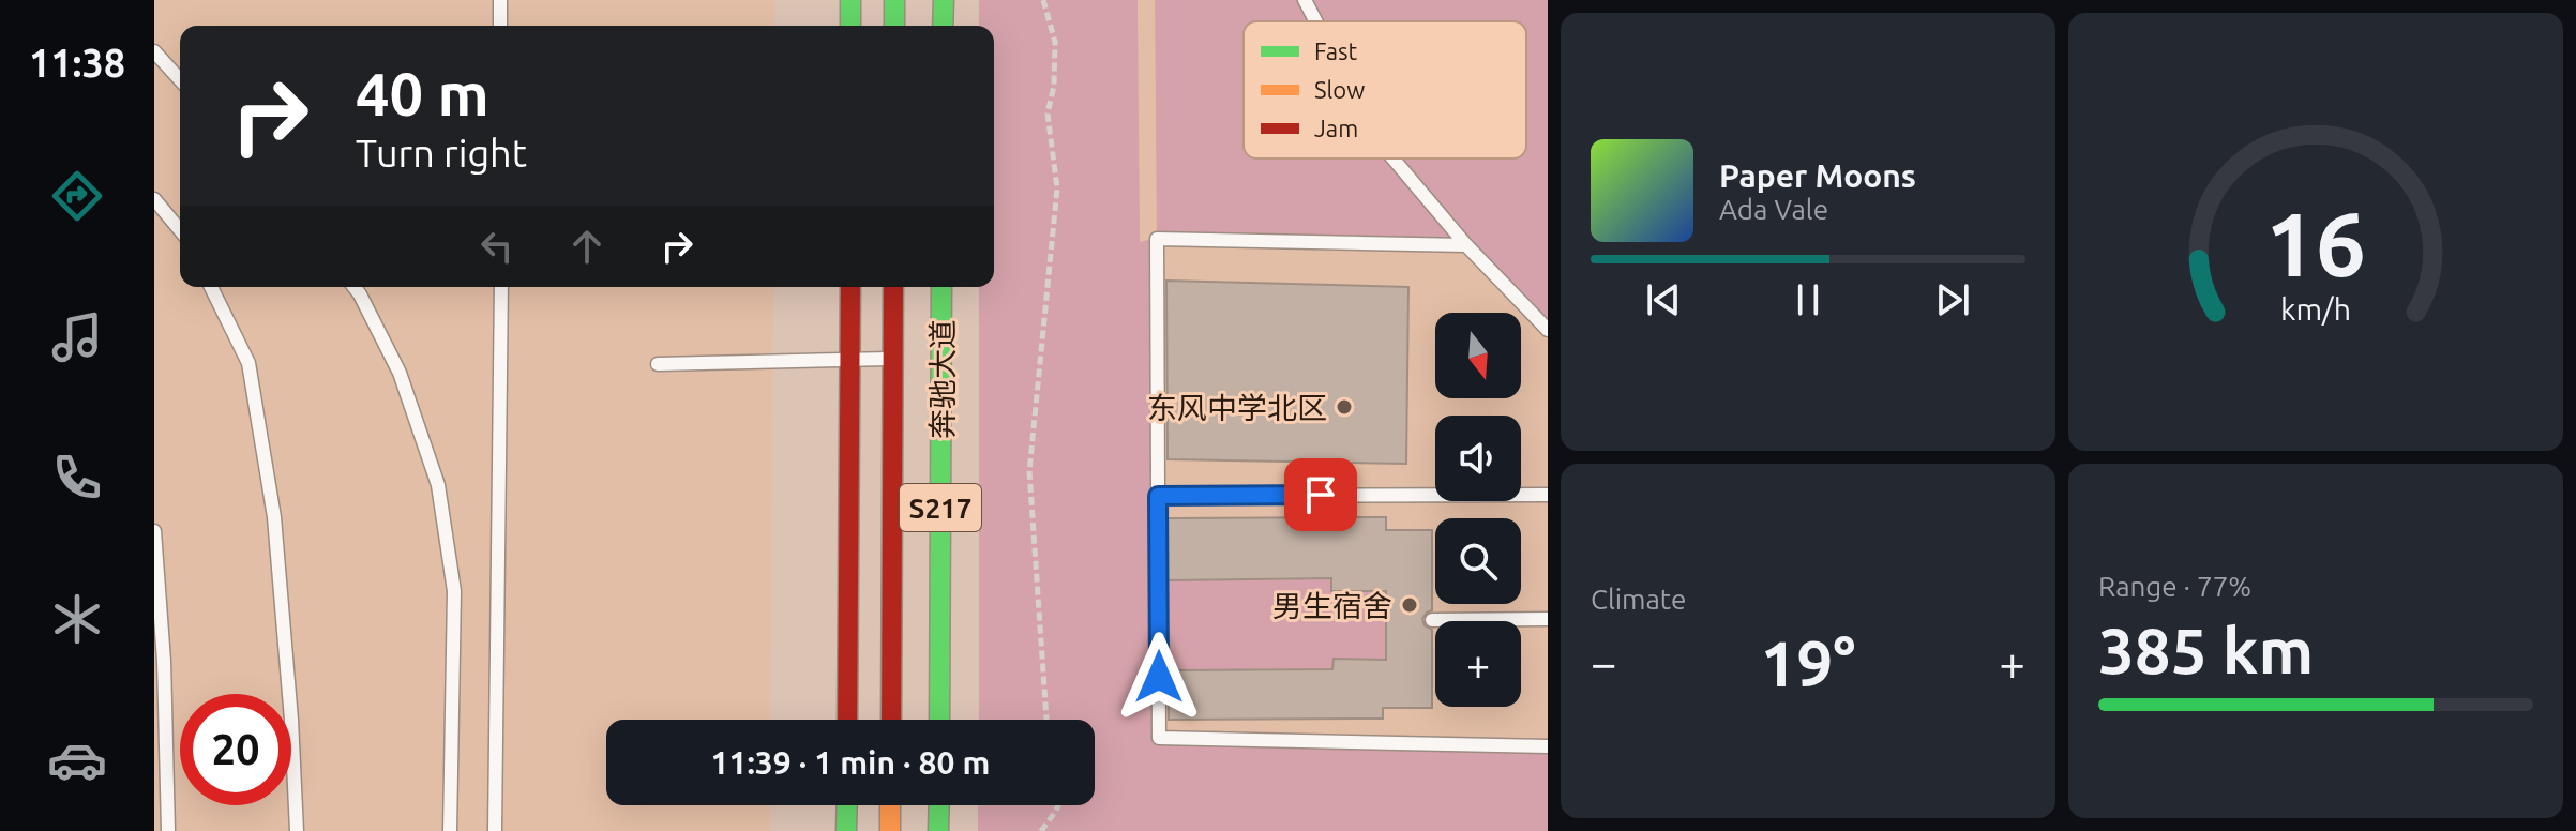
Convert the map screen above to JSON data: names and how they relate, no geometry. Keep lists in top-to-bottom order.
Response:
{
  "streets": {
    "main road": ["奔驰大道", "S217"]
  },
  "places": ["东风中学北区", "男生宿舍"],
  "legend": ["Fast", "Slow", "Jam"],
  "north": "bottom",
  "page": {
    "tabs": "11:38",
    "turn": ["40 m", "Turn right"],
    "song": ["Paper Moons", "Ada Vale"],
    "map_buttons": "+",
    "tile": [
      "Climate",
      ["Range · 77%", "385 km"]
    ],
    "heat": ["−", "19°", "+"],
    "limit": "20",
    "trip": "11:39 · 1 min · 80 m",
    "gauge": ["16", "km/h"]
  }
}
